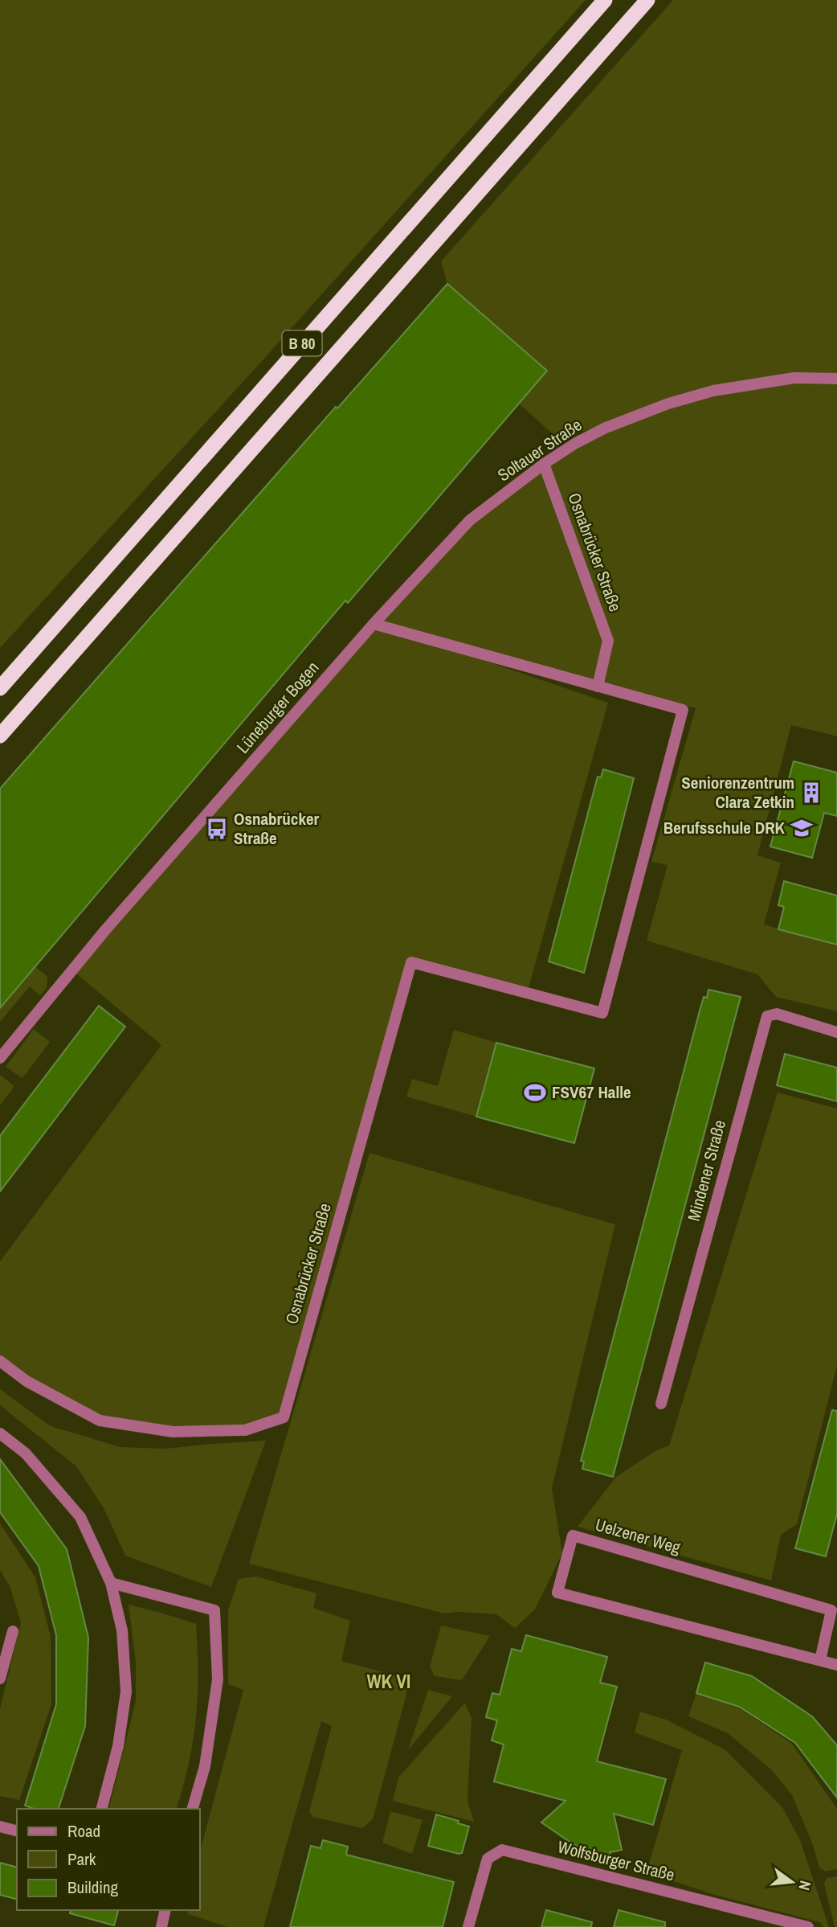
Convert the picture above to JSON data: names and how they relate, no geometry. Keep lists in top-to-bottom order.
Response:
{
  "streets": {
    "highway": ["B 80"],
    "street": [
      "Soltauer Straße",
      "Osnabrücker Straße",
      "Lüneburger Bogen",
      "Mindener Straße",
      "Uelzener Weg",
      "Wolfsburger Straße"
    ]
  },
  "crossings": [
    ["Soltauer Straße", "Osnabrücker Straße"],
    ["Soltauer Straße", "Lüneburger Bogen"]
  ],
  "districts": ["WK VI"],
  "places": {
    "building": ["Seniorenzentrum Clara Zetkin"],
    "school or university": ["Berufsschule DRK"],
    "bus stop": ["Osnabrücker Straße"],
    "sports": ["FSV67 Halle"]
  },
  "legend": ["Road", "Park", "Building"],
  "north": "right"
}
